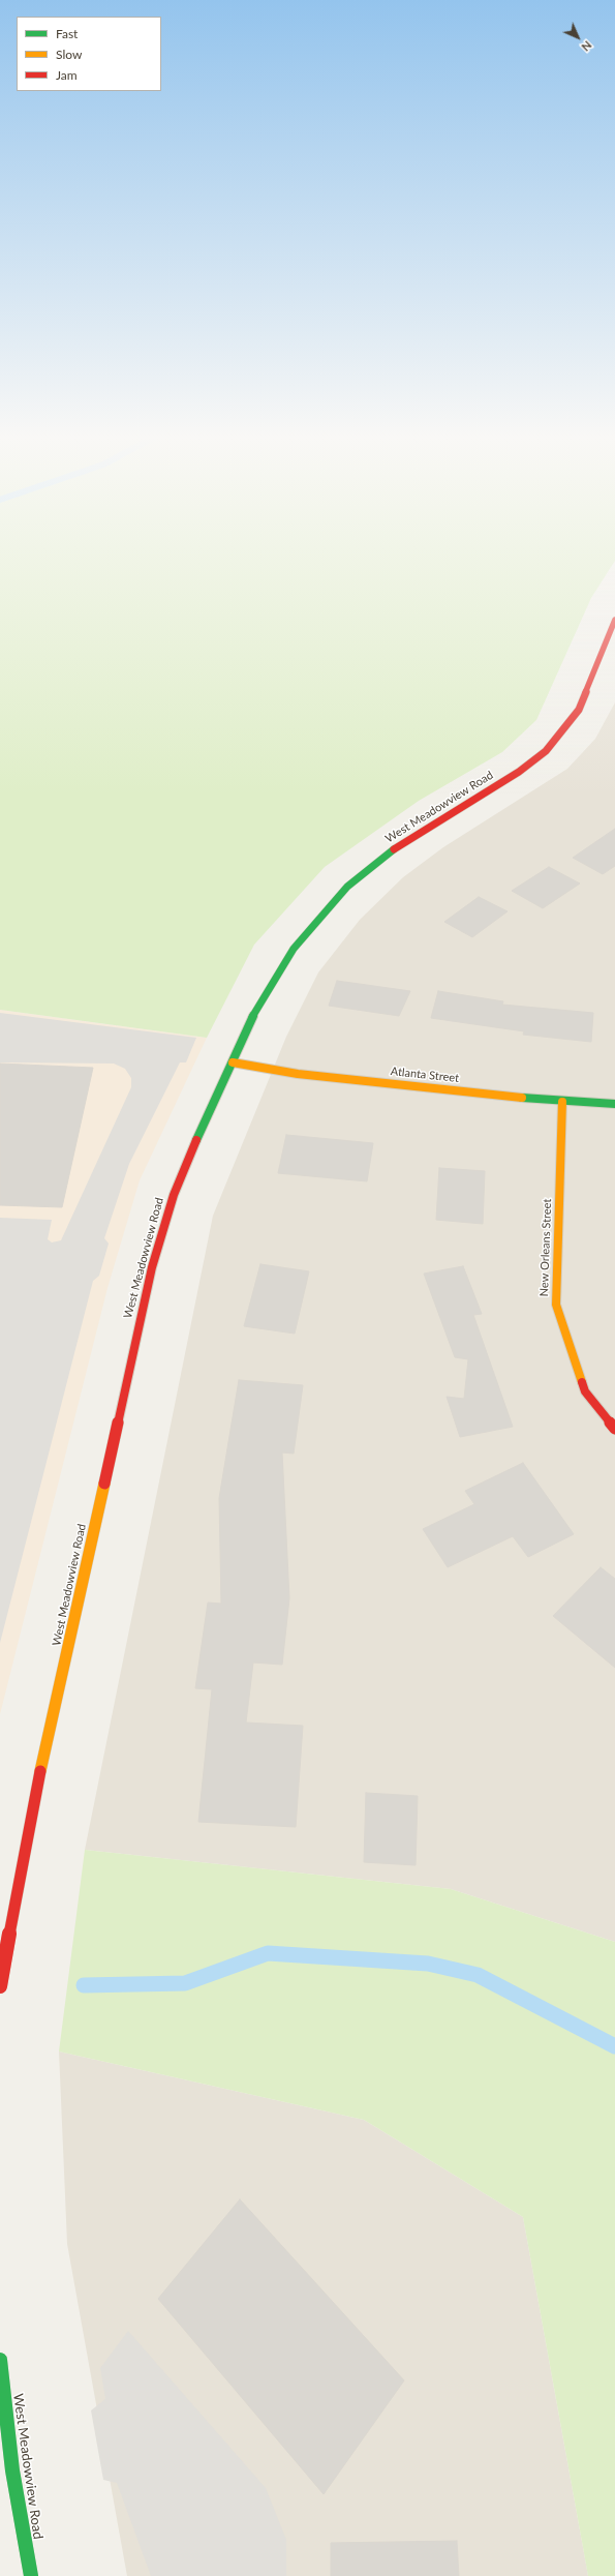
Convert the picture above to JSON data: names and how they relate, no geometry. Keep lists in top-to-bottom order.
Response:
{
  "streets": {
    "street": ["West Meadowview Road", "Atlanta Street", "New Orleans Street"]
  },
  "crossings": [
    ["West Meadowview Road", "Atlanta Street"],
    ["Atlanta Street", "New Orleans Street"]
  ],
  "legend": ["Fast", "Slow", "Jam"],
  "north": "bottom right"
}
